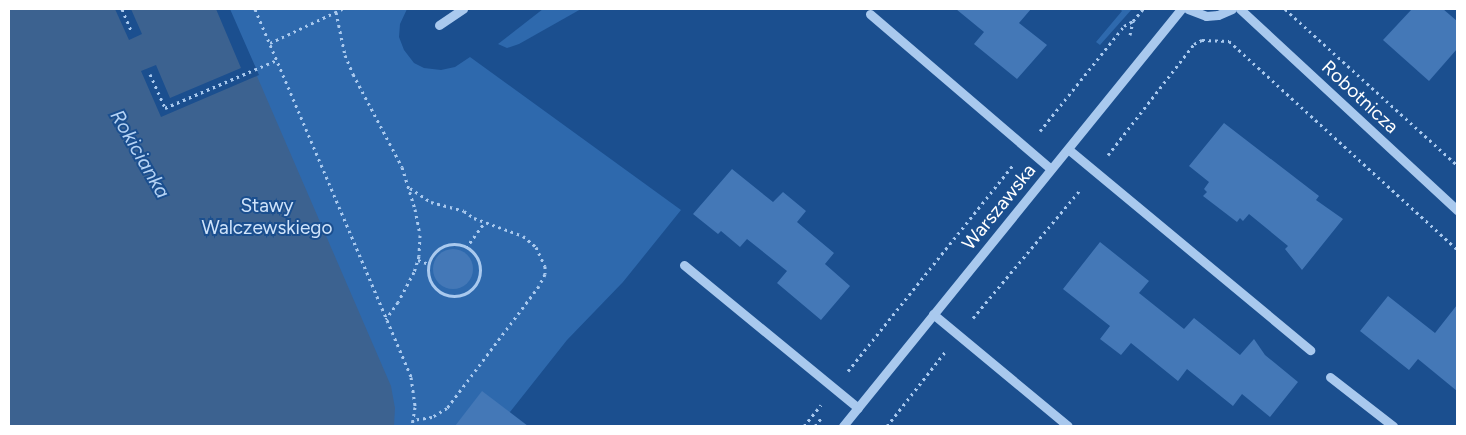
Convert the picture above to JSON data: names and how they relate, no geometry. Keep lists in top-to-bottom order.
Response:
{
  "streets": {
    "street": ["Robotnicza", "Warszawska"]
  },
  "water": ["Rokicianka"],
  "parks": ["Stawy Walczewskiego"]
}
